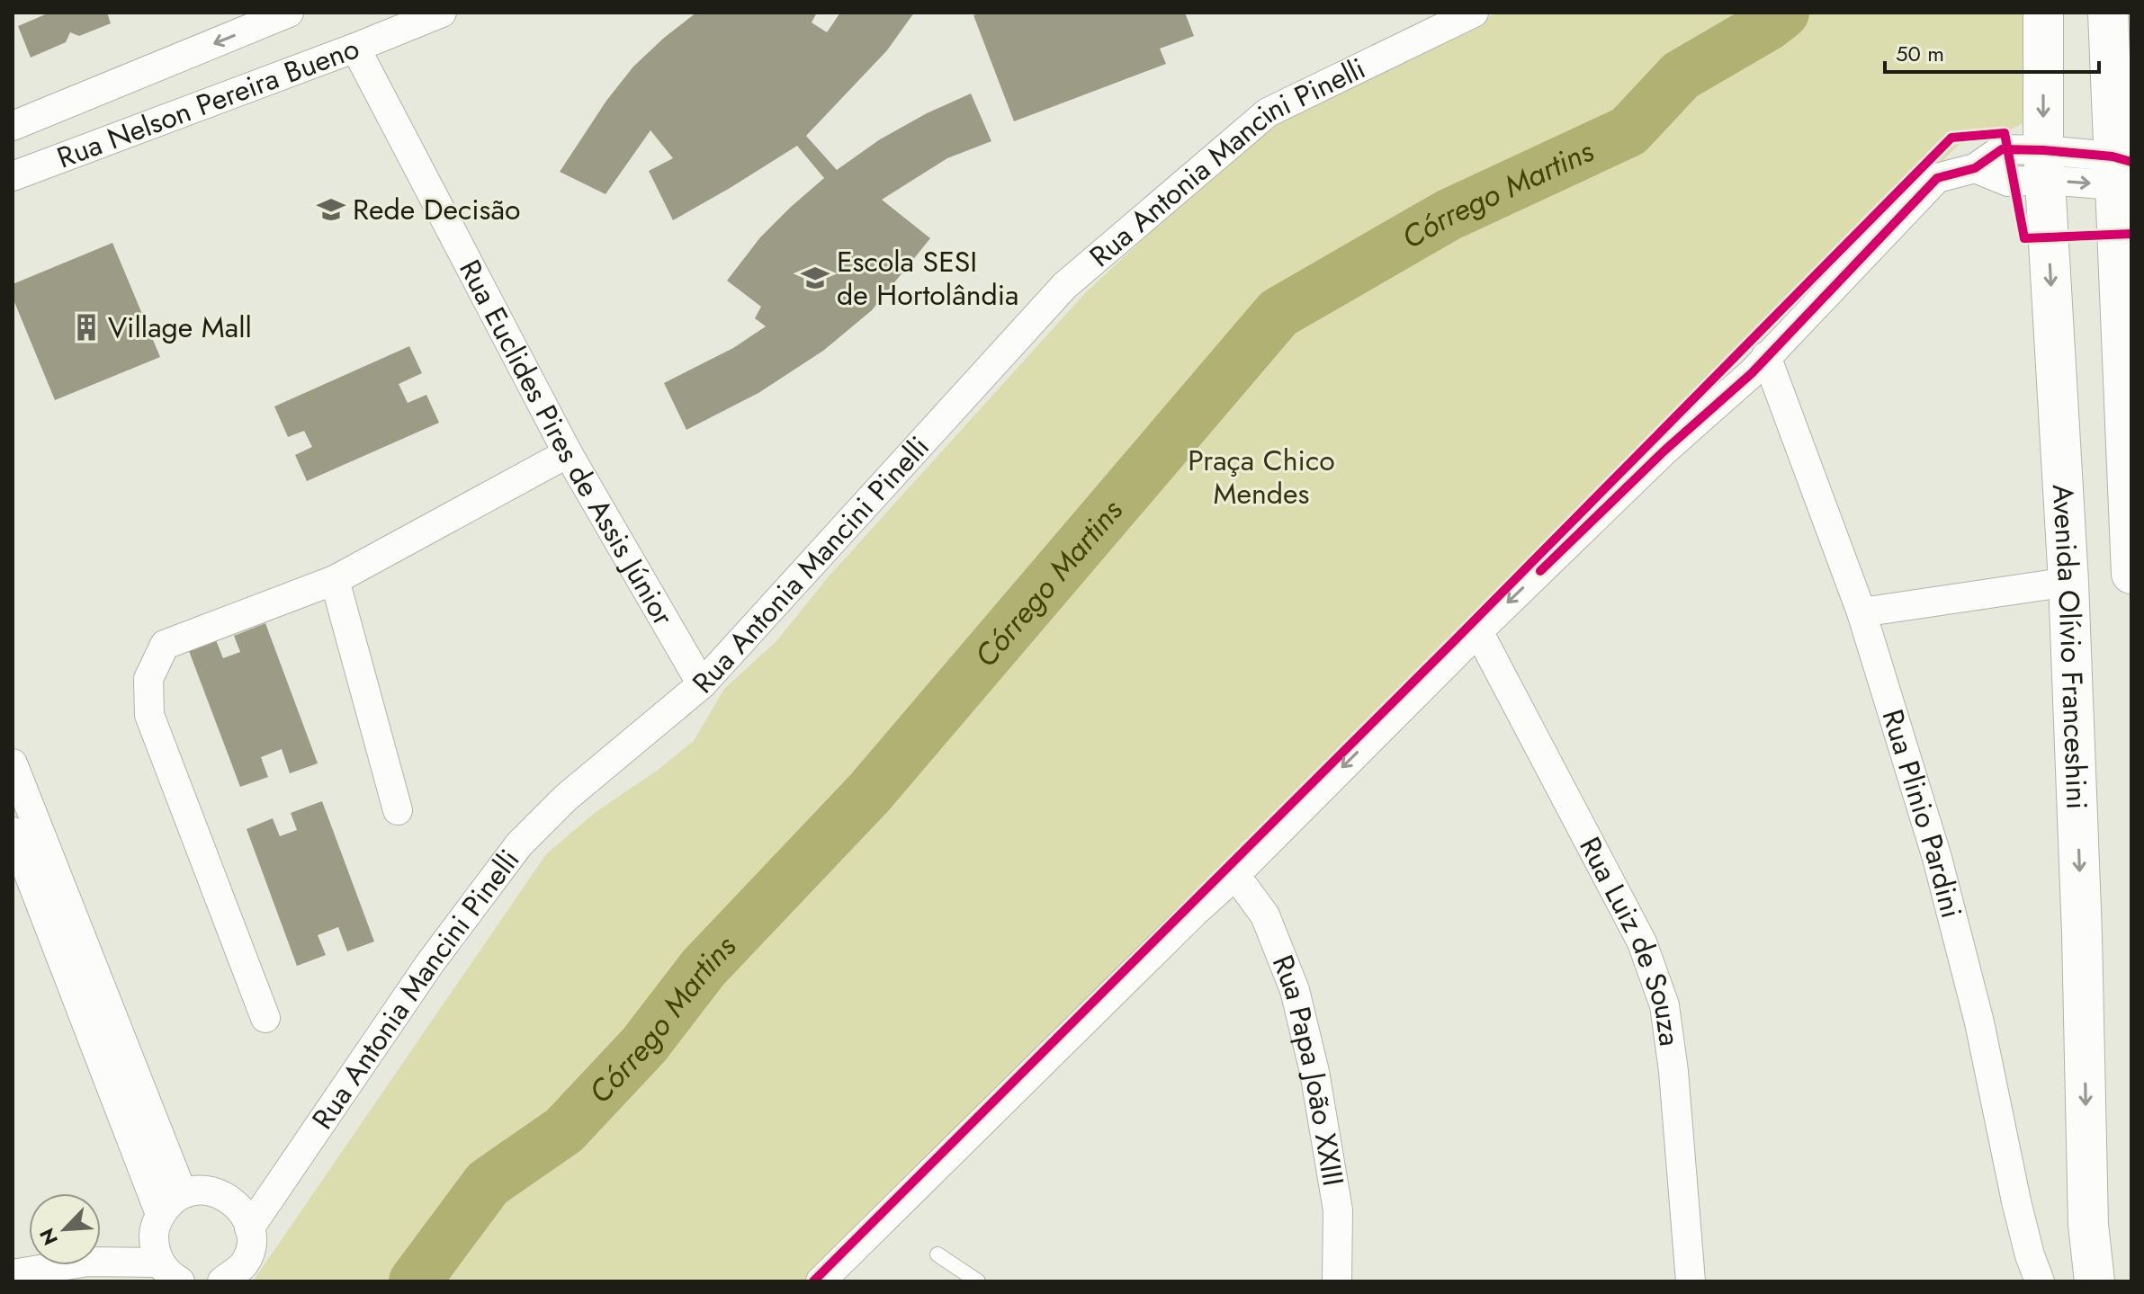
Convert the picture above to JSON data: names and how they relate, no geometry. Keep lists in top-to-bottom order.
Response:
{
  "streets": {
    "main road": ["Avenida Olívio Franceshini"],
    "street": [
      "Rua Nelson Pereira Bueno",
      "Rua Antonia Mancini Pinelli",
      "Rua Euclides Pires de Assis Júnior",
      "Rua Plinio Pardini",
      "Rua Luiz de Souza",
      "Rua Papa João XXIII"
    ]
  },
  "crossings": [
    ["Rua Nelson Pereira Bueno", "Rua Euclides Pires de Assis Júnior"],
    ["Rua Antonia Mancini Pinelli", "Rua Euclides Pires de Assis Júnior"]
  ],
  "water": ["Córrego Martins"],
  "parks": ["Praça Chico Mendes"],
  "places": {
    "school or university": ["Rede Decisão", "Escola SESI de Hortolândia"],
    "building": ["Village Mall"]
  },
  "scale_bar": "50 m",
  "north": "bottom left"
}
